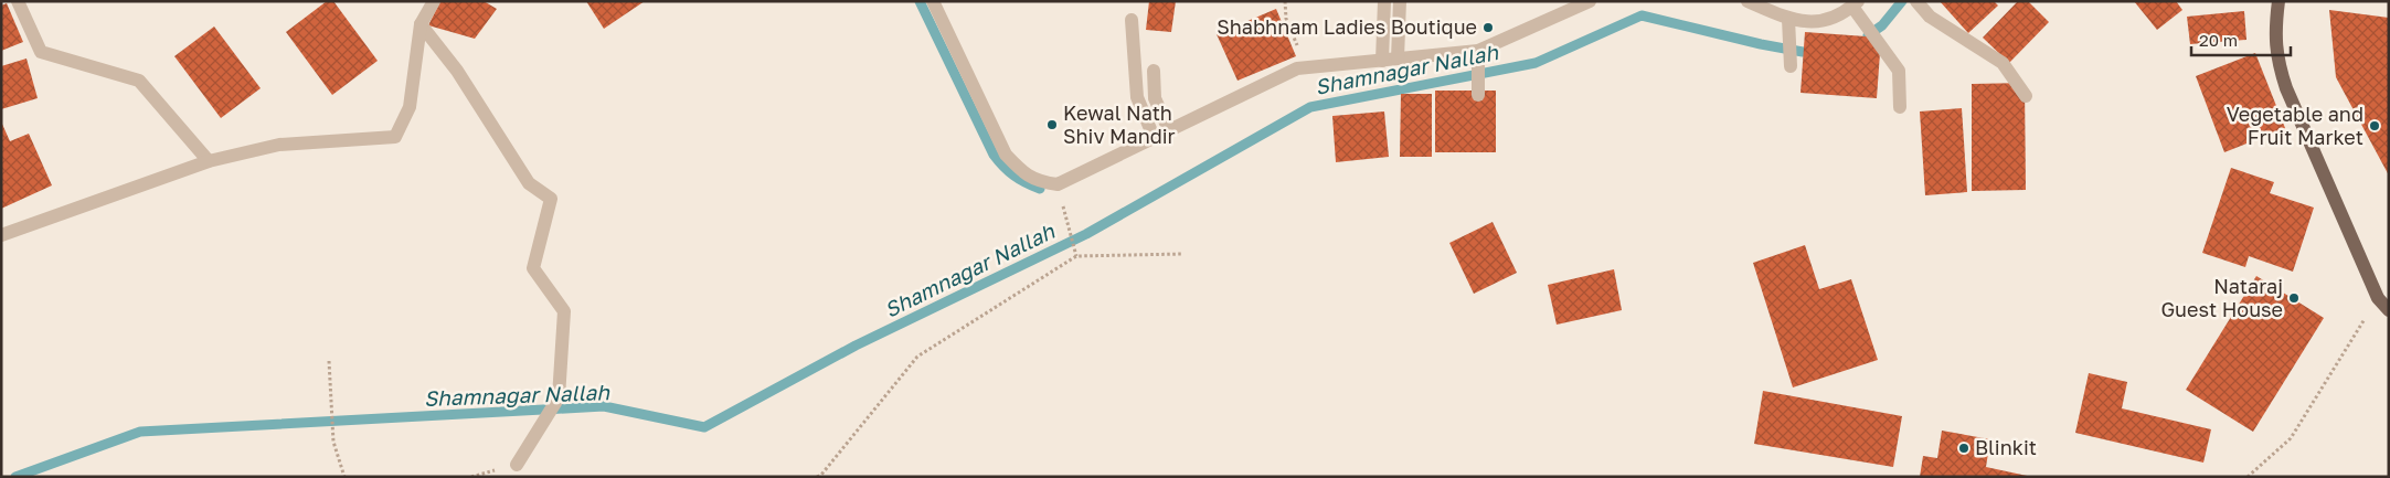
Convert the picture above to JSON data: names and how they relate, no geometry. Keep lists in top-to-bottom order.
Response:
{
  "water": ["Shamnagar Nallah"],
  "places": [
    "Shabhnam Ladies Boutique",
    "Kewal Nath Shiv Mandir",
    "Vegetable and Fruit Market",
    "Nataraj Guest House",
    "Blinkit"
  ],
  "scale_bar": "20 m"
}
